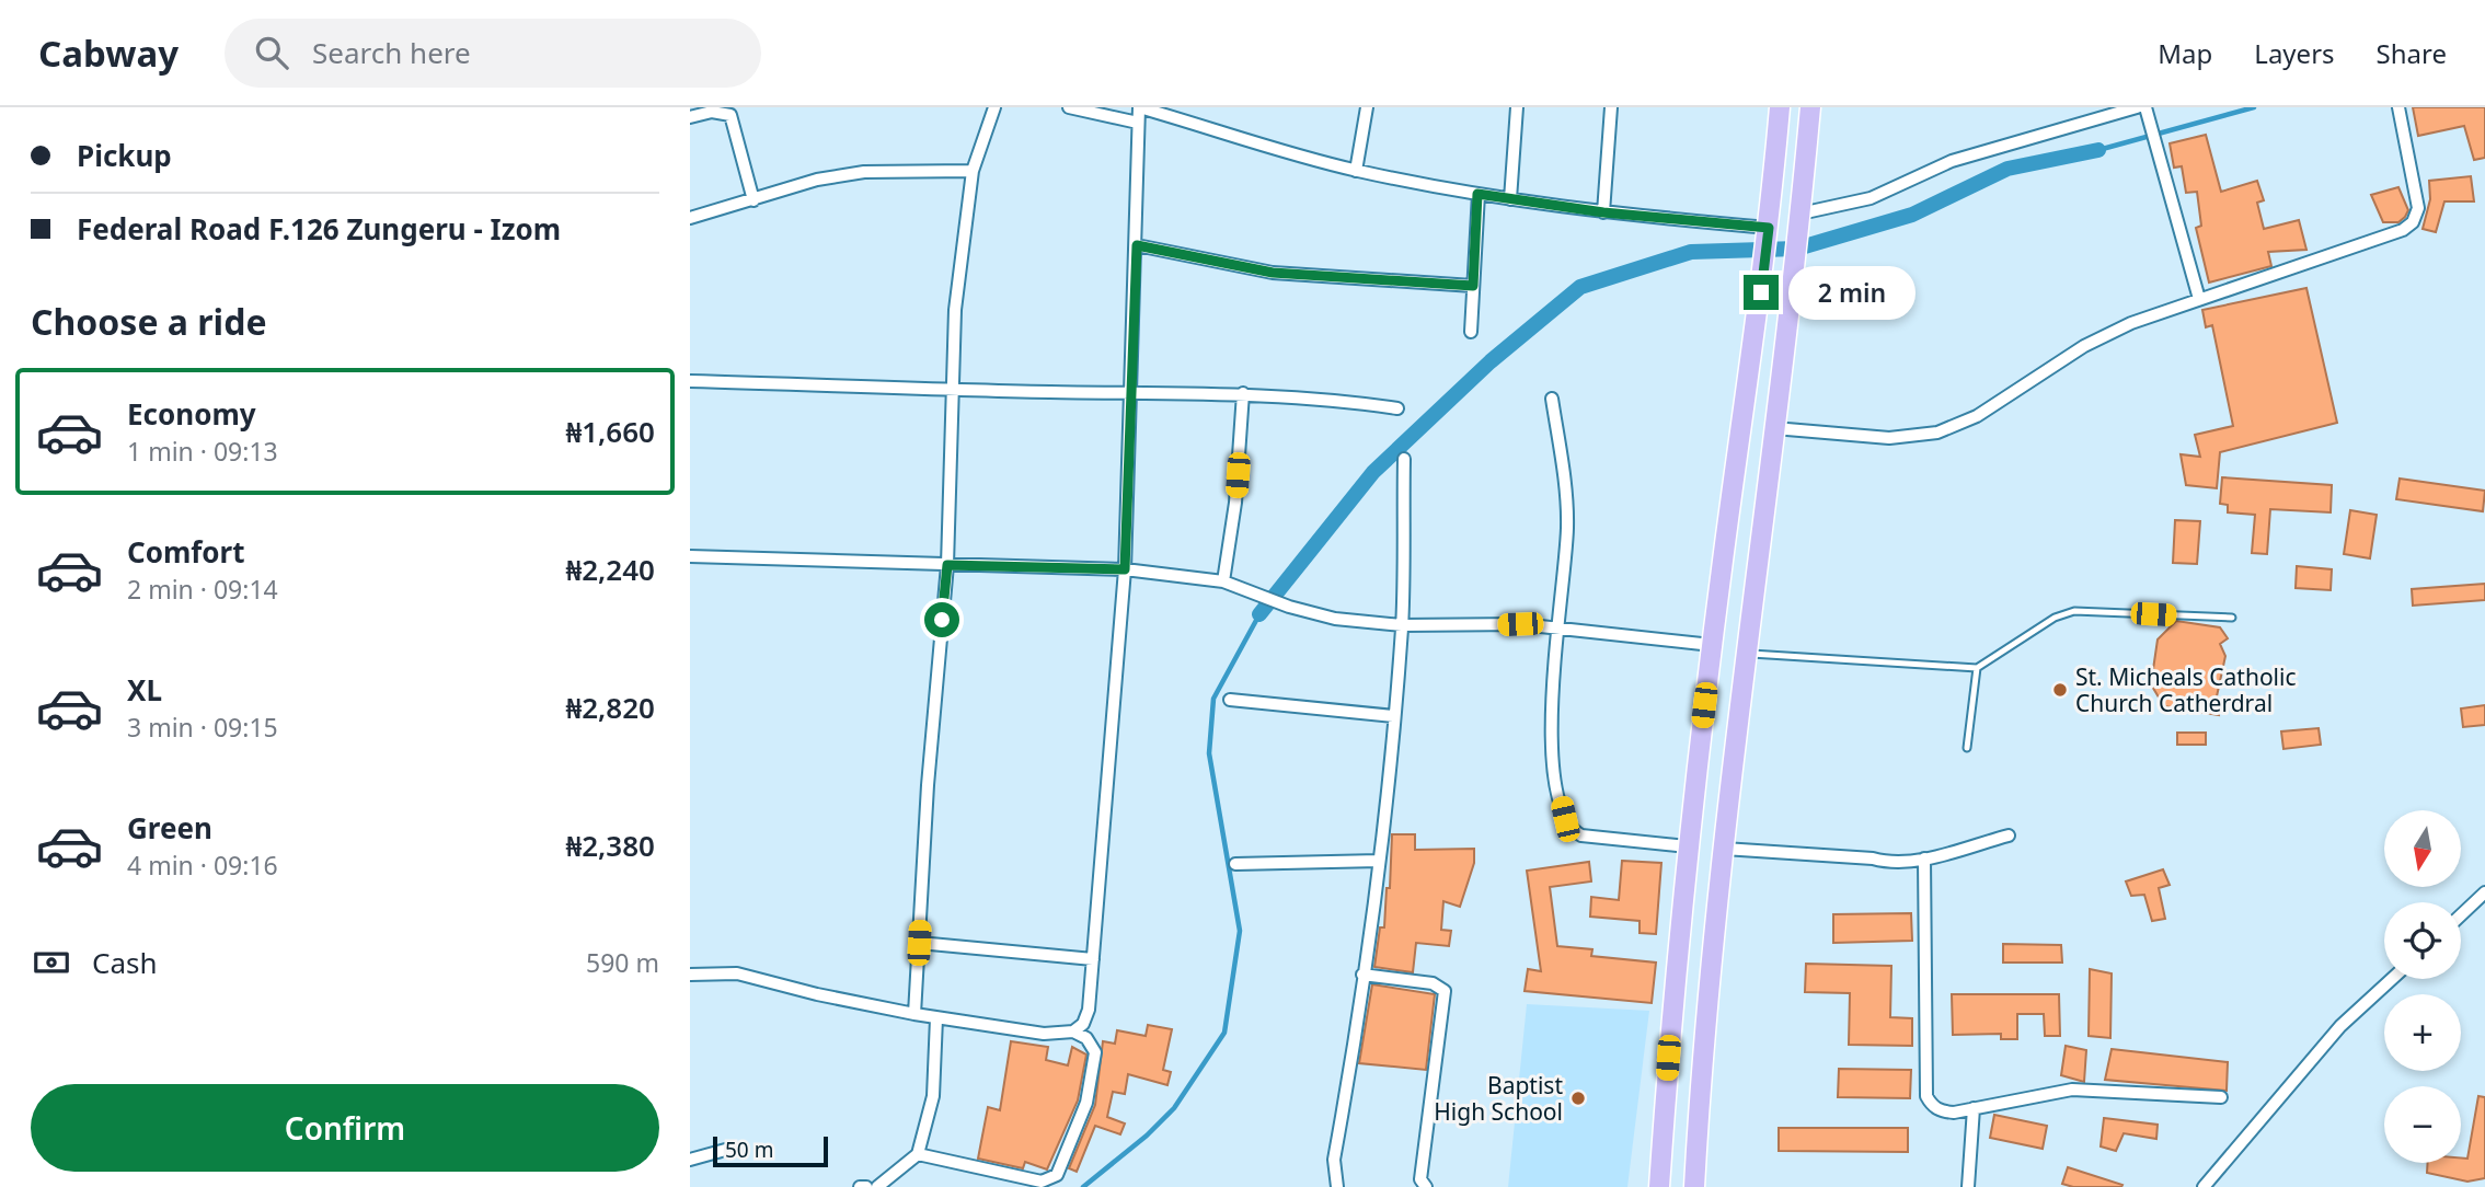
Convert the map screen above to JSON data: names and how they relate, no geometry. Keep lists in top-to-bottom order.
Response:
{
  "places": ["St. Micheals Catholic Church Catherdral", "Baptist High School"],
  "scale_bar": "50 m",
  "north": "bottom",
  "page": {
    "header": "Cabway",
    "search": "Search here",
    "nav": ["Map", "Layers", "Share"],
    "banner": ["Pickup", "Federal Road F.126 Zungeru - Izom"],
    "bubble": "2 min",
    "heading": "Choose a ride",
    "list": [
      {
        "name": "Economy",
        "note": "1 min · 09:13",
        "value": "₦1,660"
      },
      {
        "name": "Comfort",
        "note": "2 min · 09:14",
        "value": "₦2,240"
      },
      {
        "name": "XL",
        "note": "3 min · 09:15",
        "value": "₦2,820"
      },
      {
        "name": "Green",
        "note": "4 min · 09:16",
        "value": "₦2,380"
      }
    ],
    "map_buttons": ["+", "−"],
    "pay": ["Cash", "590 m"],
    "buttons": "Confirm",
    "scale": "50 m"
  }
}
